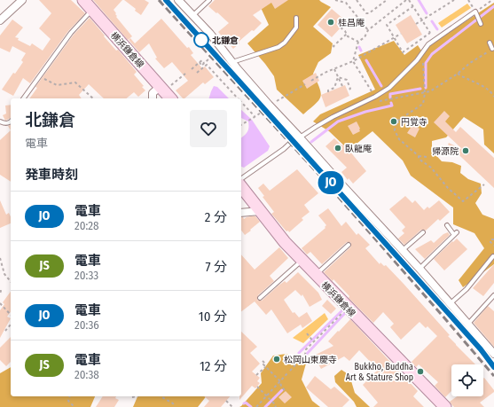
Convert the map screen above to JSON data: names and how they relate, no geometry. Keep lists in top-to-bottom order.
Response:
{
  "streets": {
    "main road": ["横浜鎌倉線"]
  },
  "places": [
    "桂昌庵",
    "北鎌倉",
    "円覚寺",
    "臥龍庵",
    "帰源院",
    "松岡山東慶寺",
    "Bukkho, Buddha Art & Stature Shop"
  ],
  "page": {
    "on_map": "JO",
    "heading": [
      ["北鎌倉", "電車"],
      "発車時刻"
    ],
    "list": [
      {
        "mark": "JO",
        "name": "電車",
        "note": "20:28",
        "value": "2 分"
      },
      {
        "mark": "JS",
        "name": "電車",
        "note": "20:33",
        "value": "7 分"
      },
      {
        "mark": "JO",
        "name": "電車",
        "note": "20:36",
        "value": "10 分"
      },
      {
        "mark": "JS",
        "name": "電車",
        "note": "20:38",
        "value": "12 分"
      }
    ]
  }
}
